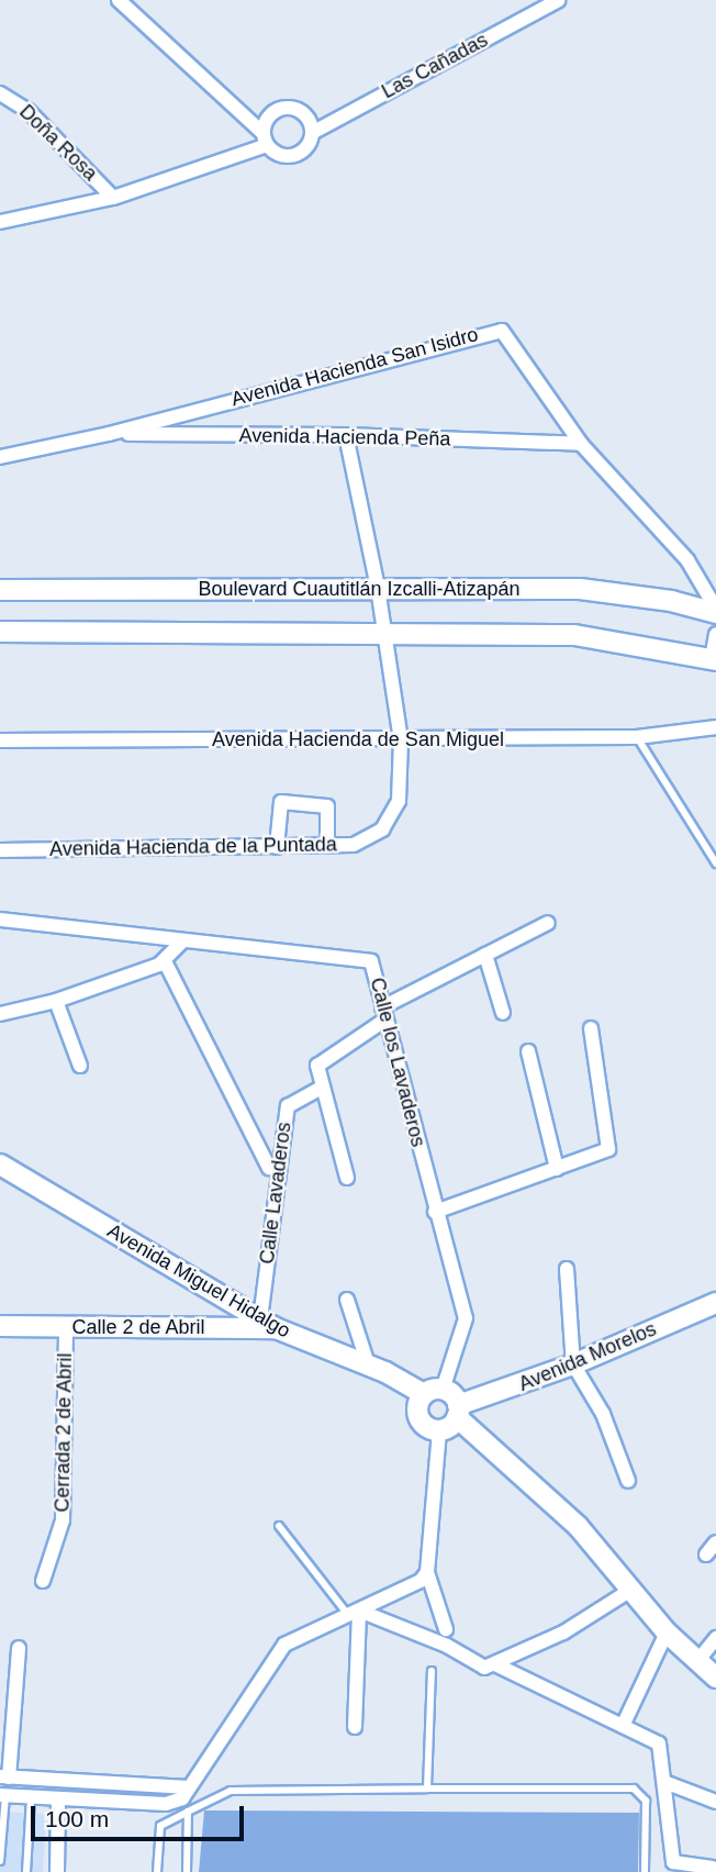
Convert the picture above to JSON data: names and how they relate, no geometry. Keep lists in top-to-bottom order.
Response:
{
  "streets": {
    "main road": [
      "Boulevard Cuautitlán Izcalli-Atizapán",
      "Avenida Miguel Hidalgo",
      "Calle 2 de Abril",
      "Avenida Morelos"
    ],
    "street": [
      "Las Cañadas",
      "Doña Rosa",
      "Avenida Hacienda San Isidro",
      "Avenida Hacienda Peña",
      "Avenida Hacienda de San Miguel",
      "Avenida Hacienda de la Puntada",
      "Calle los Lavaderos",
      "Calle Lavaderos",
      "Cerrada 2 de Abril"
    ]
  },
  "crossings": [
    ["Avenida Hacienda San Isidro", "Avenida Hacienda Peña"],
    ["Avenida Hacienda San Isidro", "Boulevard Cuautitlán Izcalli-Atizapán"],
    ["Avenida Hacienda Peña", "Avenida Hacienda de la Puntada"],
    ["Boulevard Cuautitlán Izcalli-Atizapán", "Avenida Hacienda de la Puntada"],
    ["Avenida Hacienda de San Miguel", "Avenida Hacienda de la Puntada"],
    ["Calle los Lavaderos", "Avenida Miguel Hidalgo"],
    ["Calle Lavaderos", "Avenida Miguel Hidalgo"],
    ["Calle Lavaderos", "Calle 2 de Abril"],
    ["Avenida Miguel Hidalgo", "Calle 2 de Abril"],
    ["Calle 2 de Abril", "Cerrada 2 de Abril"]
  ],
  "scale_bar": "100 m"
}
